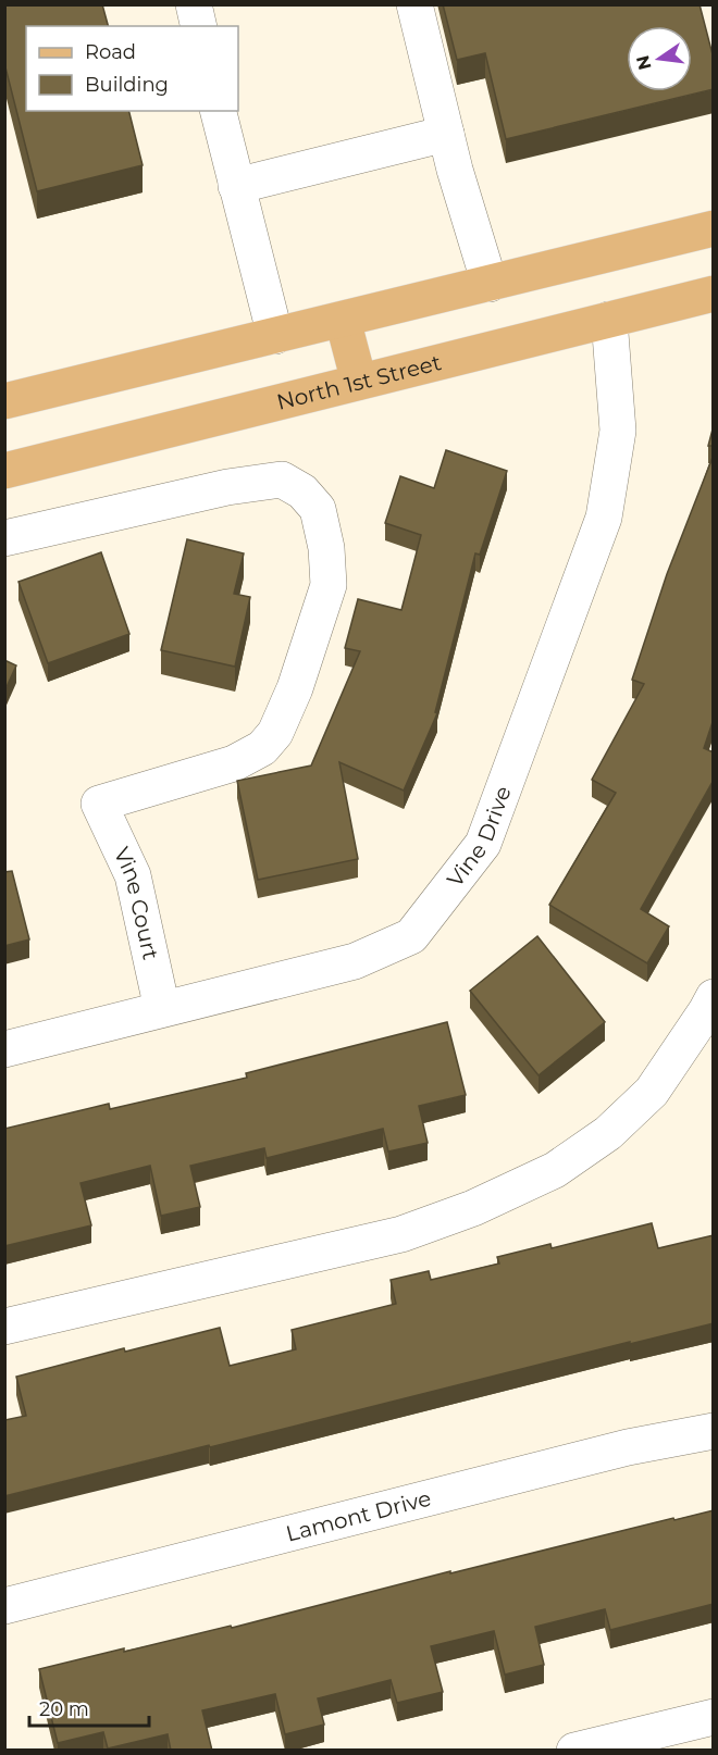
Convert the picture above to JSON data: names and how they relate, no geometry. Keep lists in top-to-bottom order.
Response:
{
  "streets": {
    "main road": ["North 1st Street"],
    "street": ["Vine Drive", "Vine Court", "Lamont Drive"]
  },
  "crossings": [
    ["North 1st Street", "Vine Drive"],
    ["Vine Drive", "Vine Court"]
  ],
  "legend": ["Road", "Building"],
  "scale_bar": "20 m",
  "north": "left"
}
